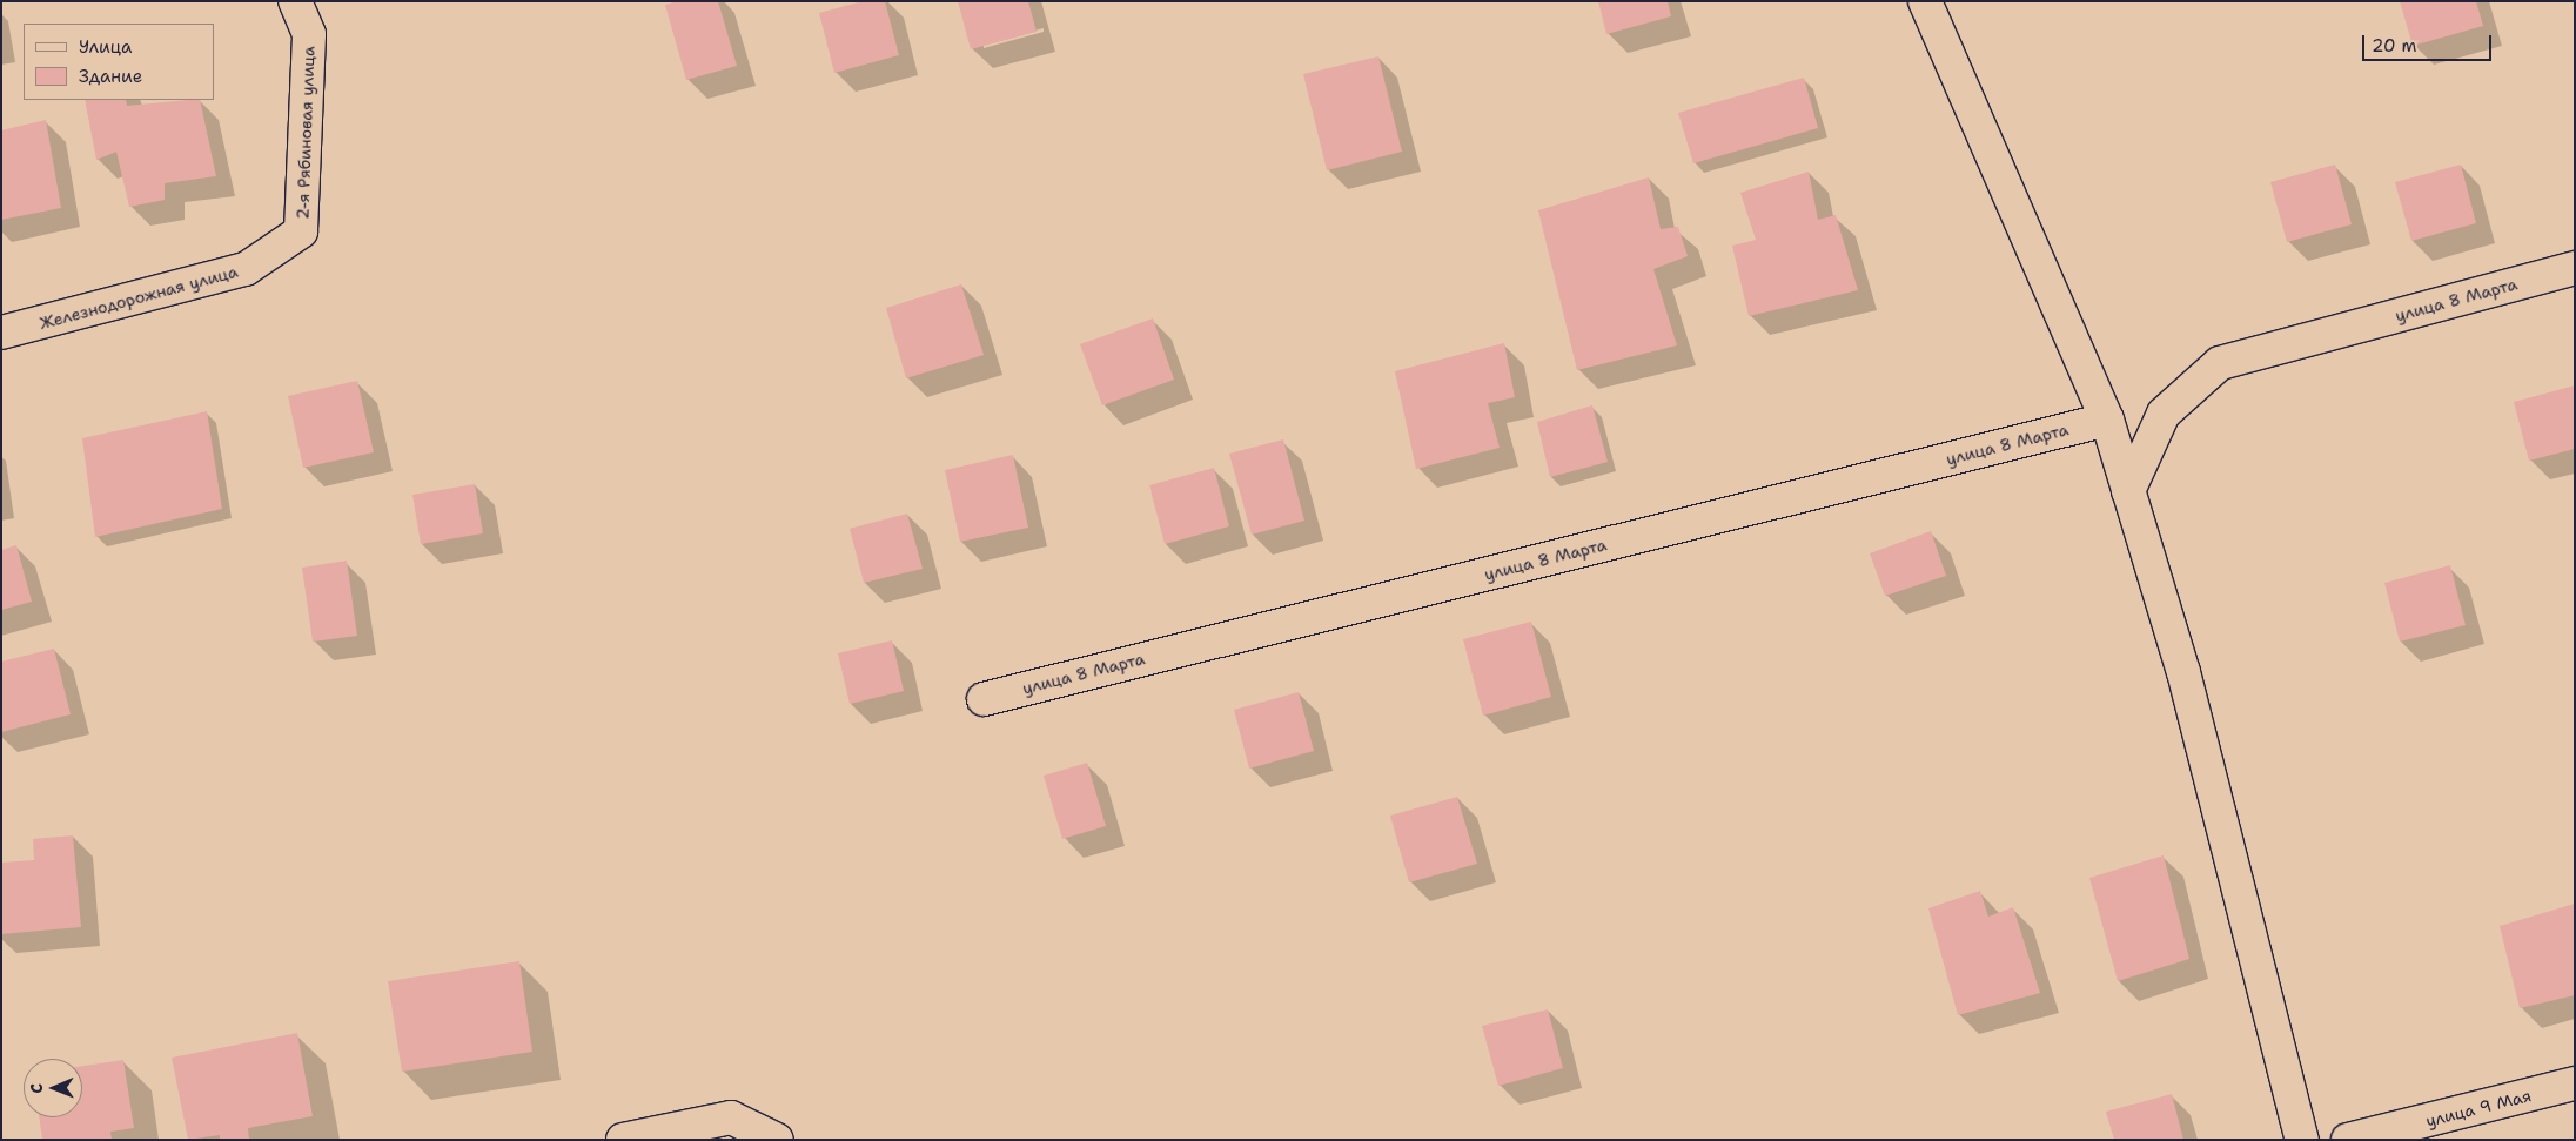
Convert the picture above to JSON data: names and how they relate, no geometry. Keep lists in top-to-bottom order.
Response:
{
  "streets": {
    "street": [
      "2-я Рябиновая улица",
      "Железнодорожная улица",
      "улица 8 Марта",
      "улица 9 Мая"
    ]
  },
  "crossings": [
    ["2-я Рябиновая улица", "Железнодорожная улица"]
  ],
  "legend": ["Улица", "Здание"],
  "scale_bar": "20 m",
  "north": "left"
}
